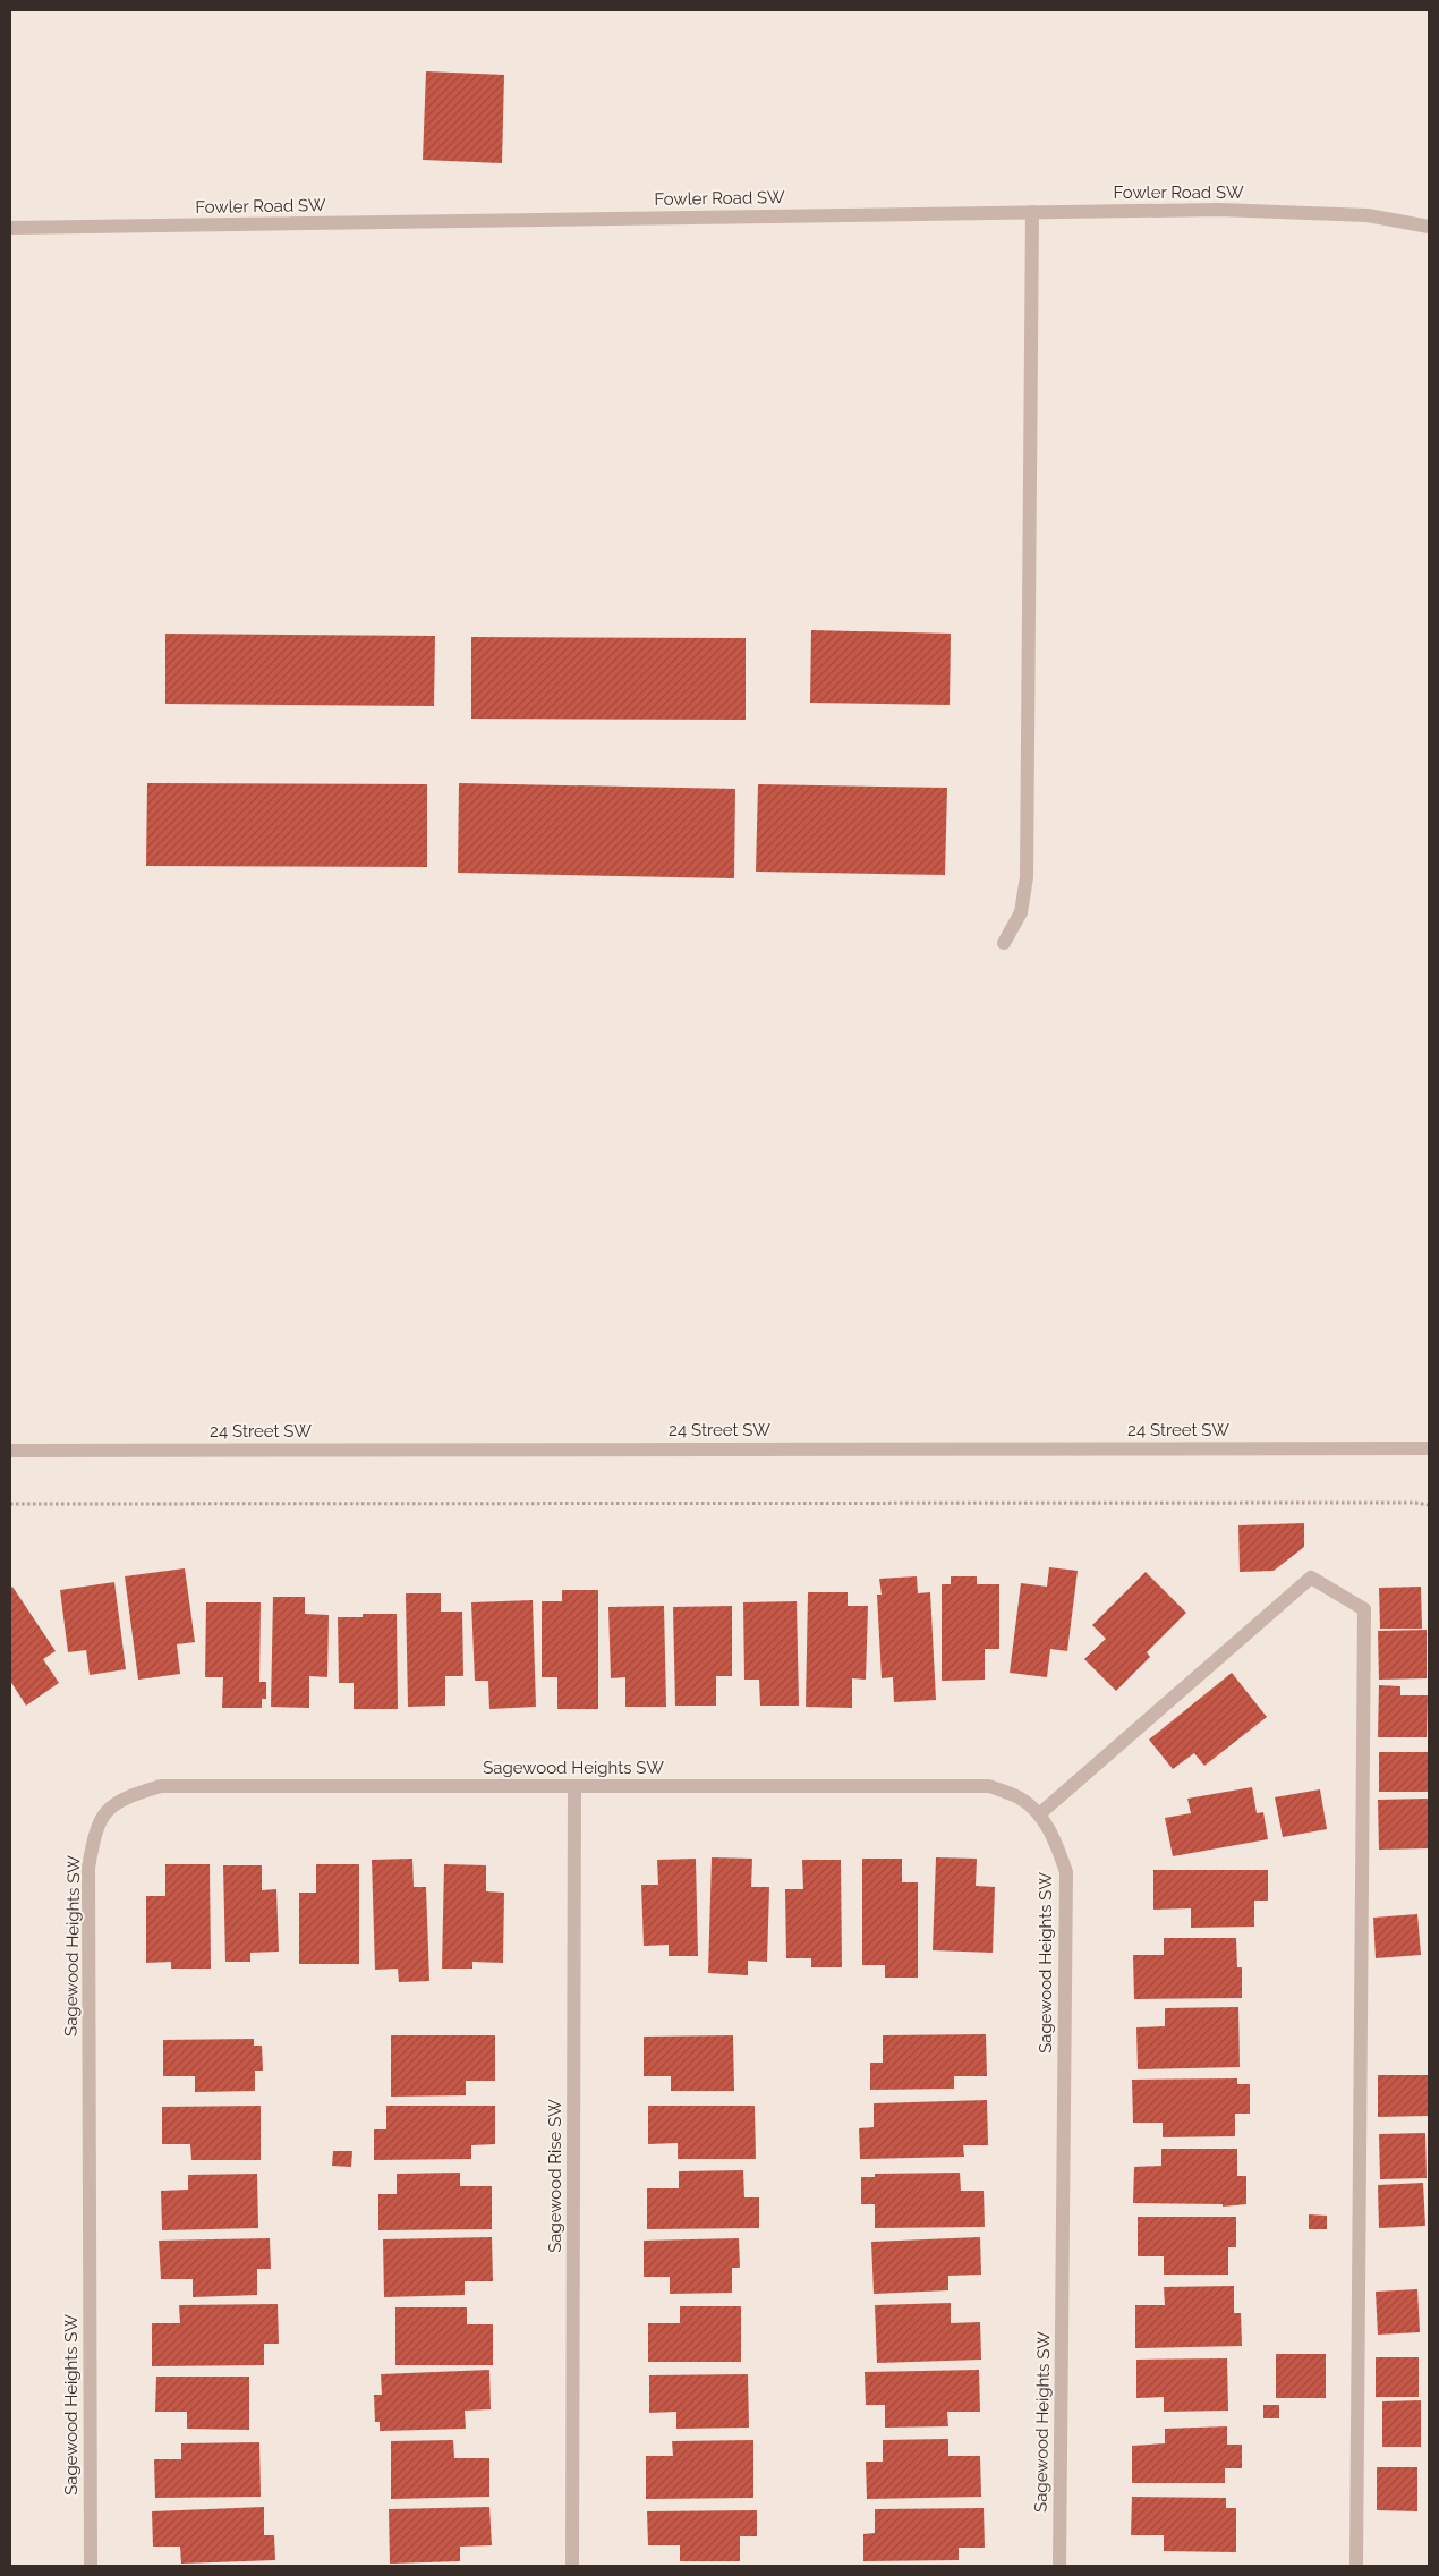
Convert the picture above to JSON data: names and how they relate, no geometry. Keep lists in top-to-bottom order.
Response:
{
  "streets": {
    "street": [
      "Fowler Road SW",
      "24 Street SW",
      "Sagewood Heights SW",
      "Sagewood Rise SW"
    ]
  },
  "crossings": [
    ["Sagewood Heights SW", "Sagewood Rise SW"]
  ]
}
